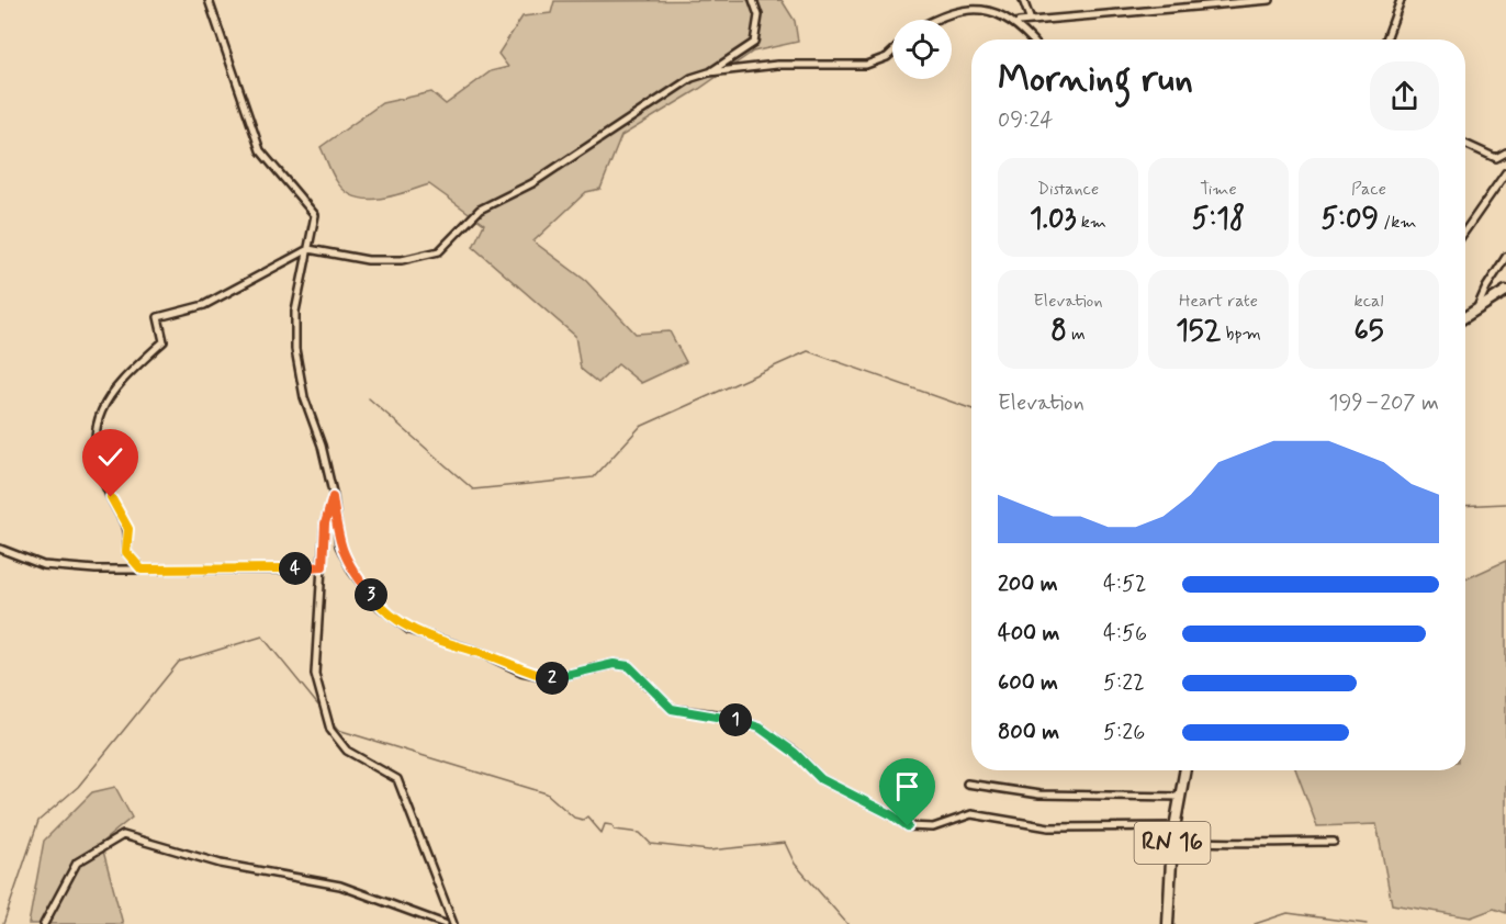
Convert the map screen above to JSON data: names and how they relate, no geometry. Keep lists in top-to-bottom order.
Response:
{
  "streets": {
    "main road": ["RN 16"]
  },
  "page": {
    "heading": ["Morning run", "09:24"],
    "stats": [
      ["Distance", "1.03 km"],
      ["Time", "5:18"],
      ["Pace", "5:09 /km"],
      ["Elevation", "8 m"],
      ["Heart rate", "152 bpm"],
      ["kcal", "65"]
    ],
    "chart": ["Elevation", "199–207 m"],
    "pins": [
      "4",
      "3",
      "2",
      "1"
    ],
    "list": [
      {
        "name": "200 m",
        "note": "4:52"
      },
      {
        "name": "400 m",
        "note": "4:56"
      },
      {
        "name": "600 m",
        "note": "5:22"
      },
      {
        "name": "800 m",
        "note": "5:26"
      }
    ]
  }
}
